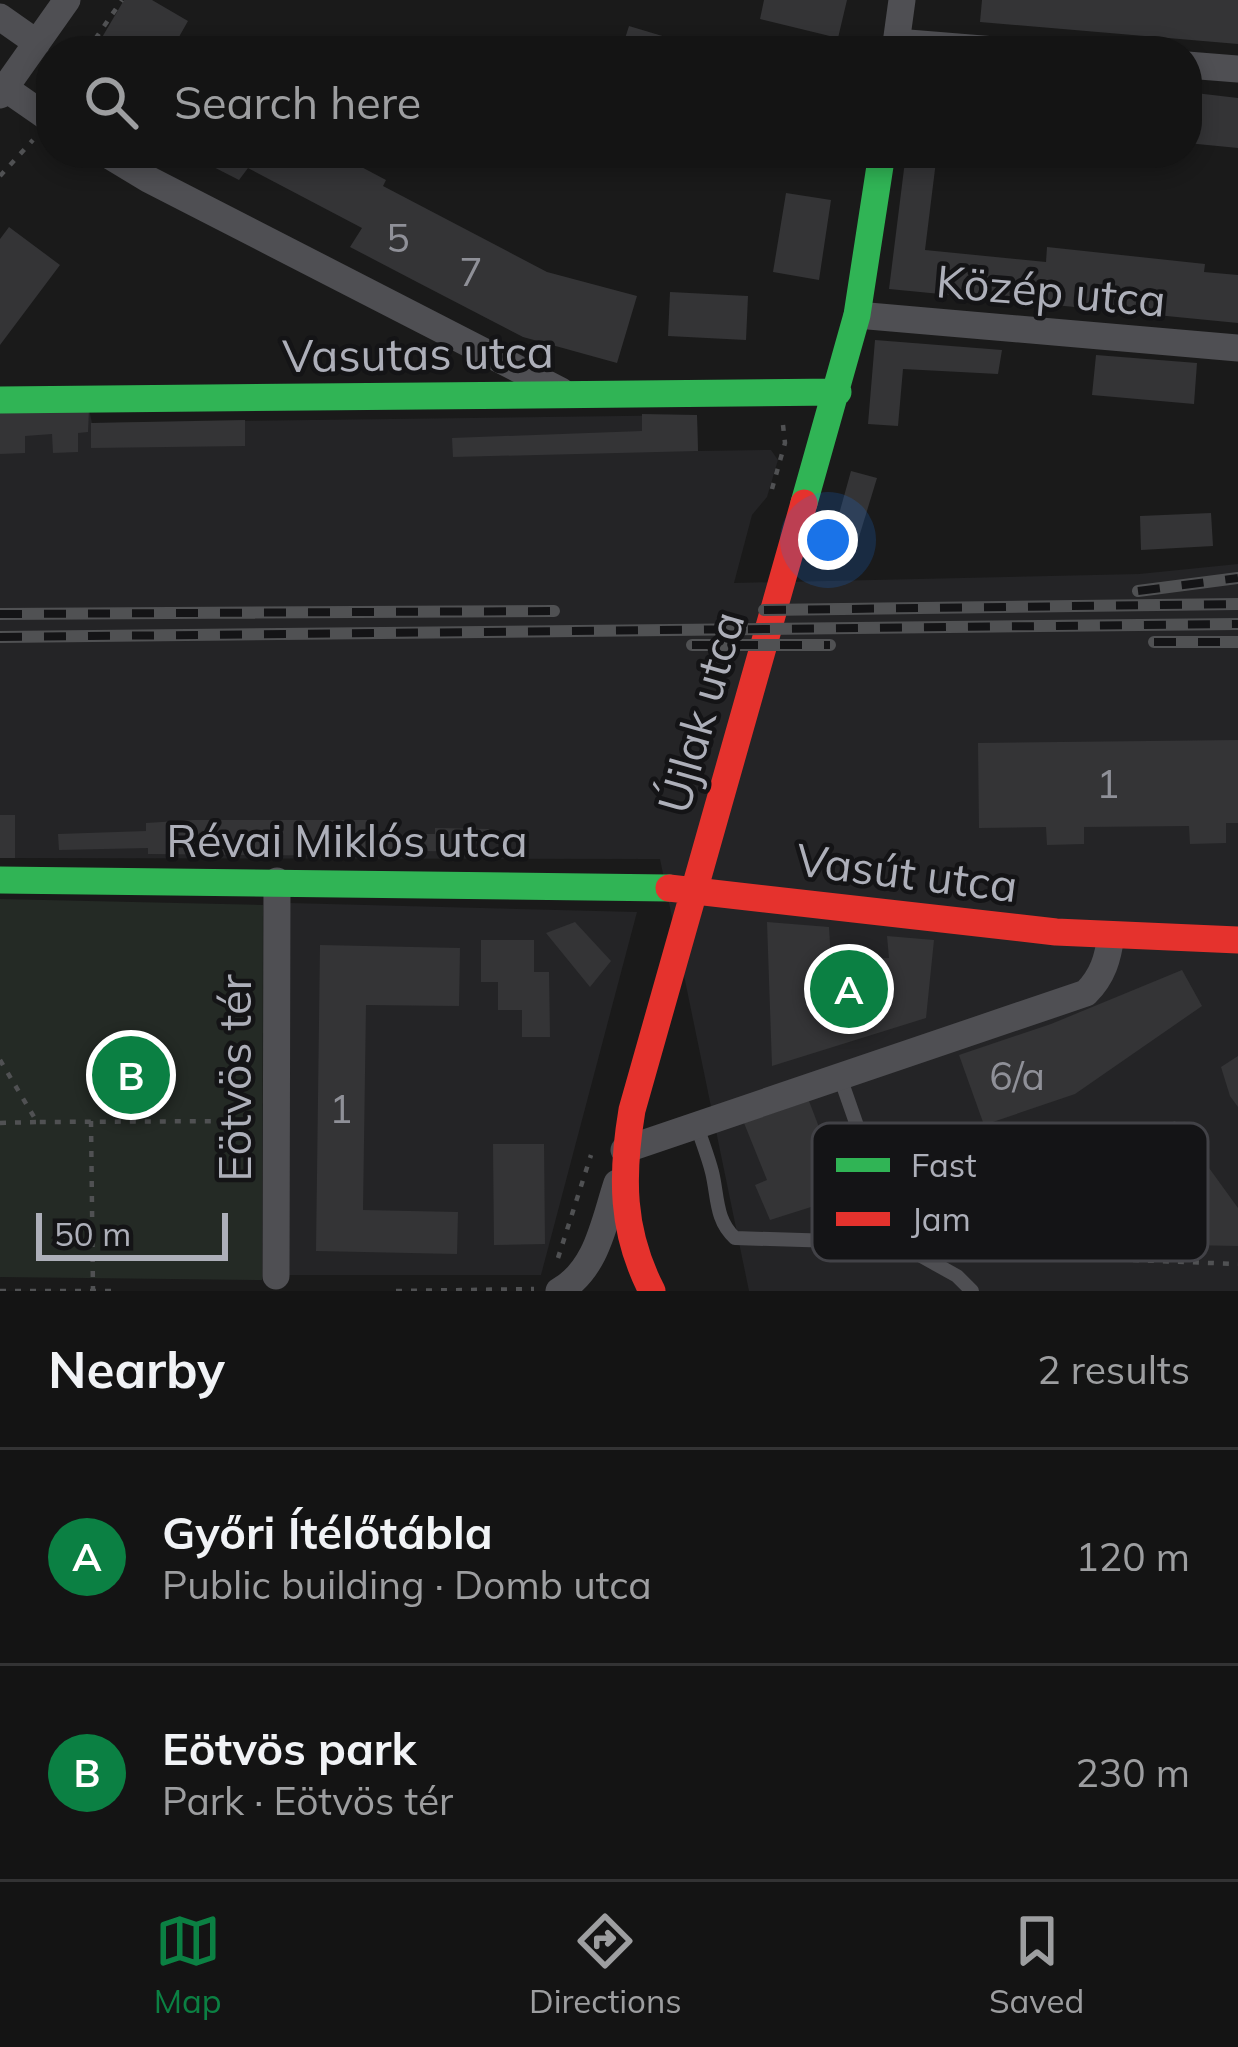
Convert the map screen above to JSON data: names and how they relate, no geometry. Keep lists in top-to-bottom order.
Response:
{
  "streets": {
    "street": [
      "Közép utca",
      "Vasutas utca",
      "Újlak utca",
      "Révai Miklós utca",
      "Vasút utca",
      "Eötvös tér"
    ]
  },
  "crossings": [
    ["Közép utca", "Újlak utca"],
    ["Vasutas utca", "Újlak utca"],
    ["Újlak utca", "Révai Miklós utca"],
    ["Újlak utca", "Vasút utca"],
    ["Révai Miklós utca", "Vasút utca"],
    ["Révai Miklós utca", "Eötvös tér"]
  ],
  "house_numbers": [
    "5",
    "7",
    "1",
    "6/a",
    "1"
  ],
  "legend": ["Fast", "Jam"],
  "scale_bar": "50 m",
  "page": {
    "search": "Search here",
    "pins": ["A", "B"],
    "scale": "50 m",
    "heading": ["Nearby", "2 results"],
    "list": [
      {
        "mark": "A",
        "name": "Győri Ítélőtábla",
        "note": "Public building · Domb utca",
        "value": "120 m"
      },
      {
        "mark": "B",
        "name": "Eötvös park",
        "note": "Park · Eötvös tér",
        "value": "230 m"
      }
    ],
    "nav": ["Map", "Directions", "Saved"]
  }
}
